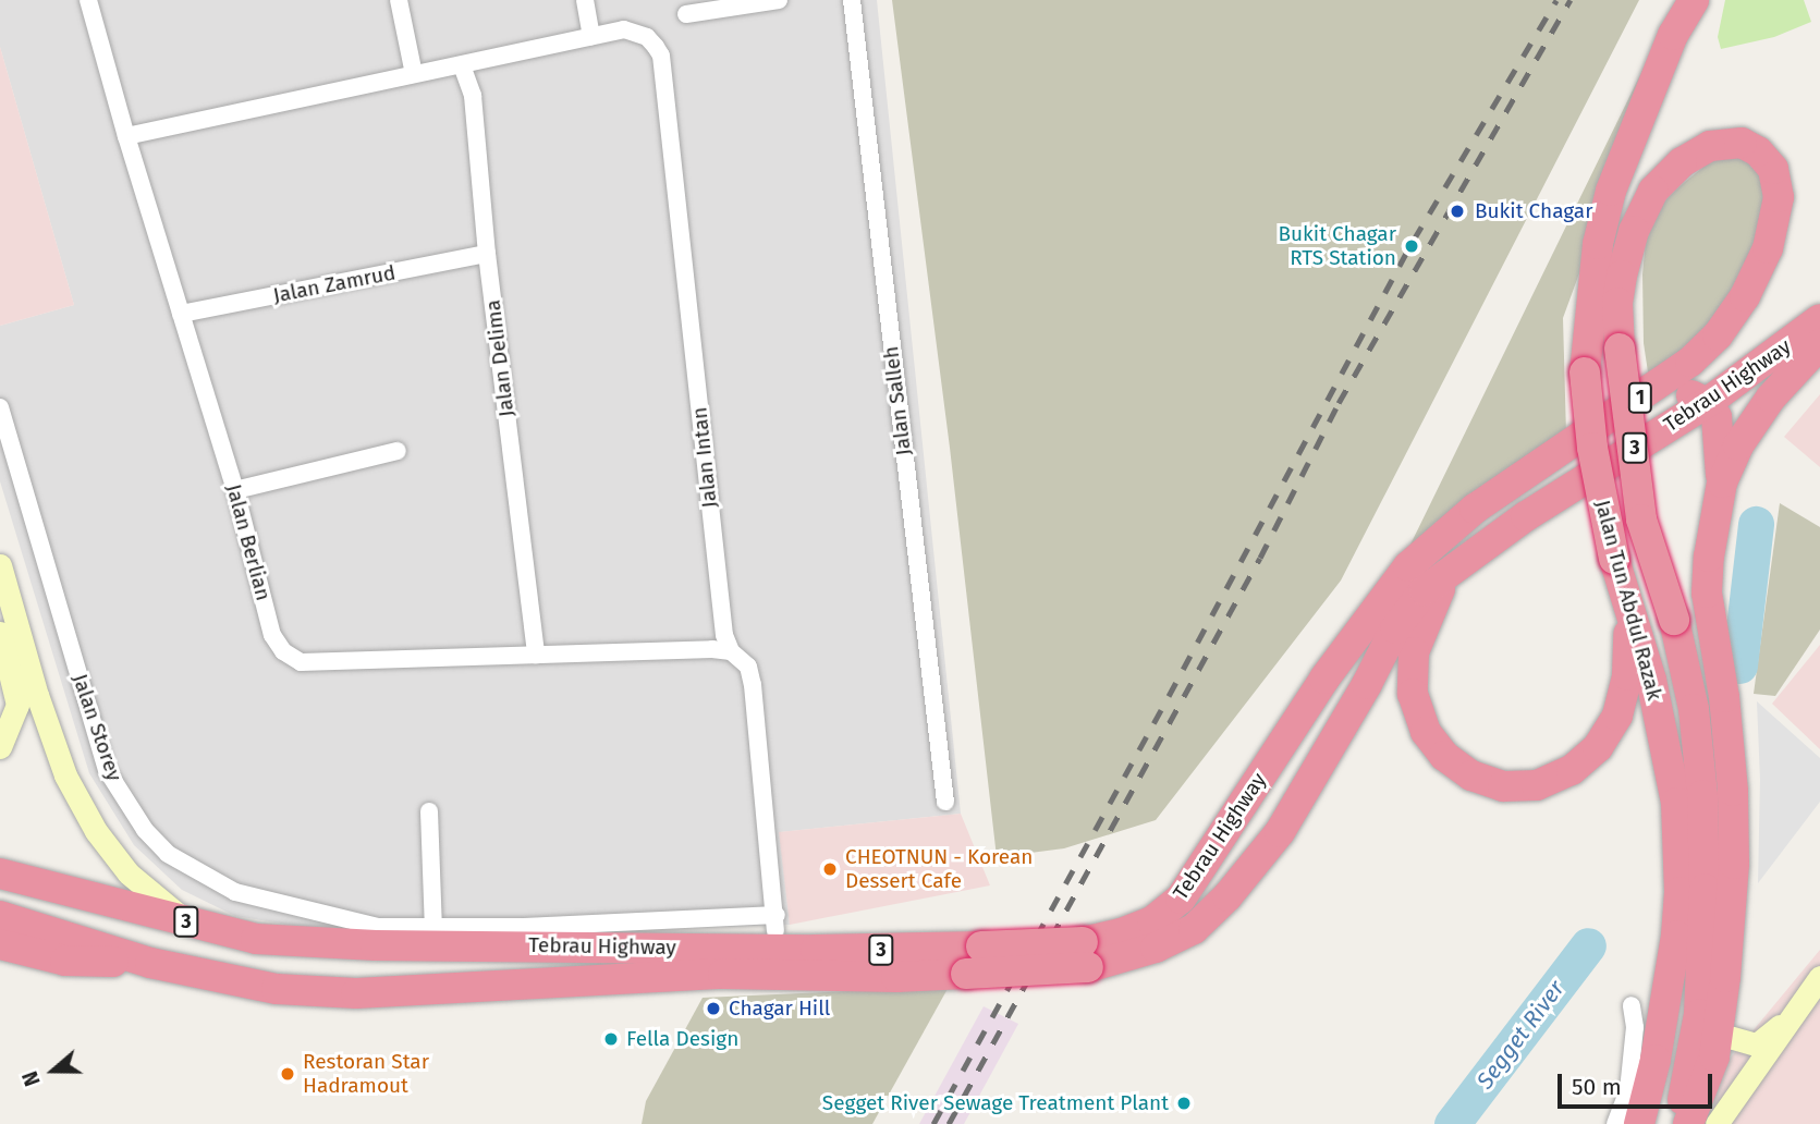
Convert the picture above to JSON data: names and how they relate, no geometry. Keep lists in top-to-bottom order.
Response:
{
  "streets": {
    "highway": [
      "Tebrau Highway",
      "1",
      "3",
      "Jalan Tun Abdul Razak"
    ],
    "main road": ["Jalan Storey"],
    "street": [
      "Jalan Zamrud",
      "Jalan Delima",
      "Jalan Salleh",
      "Jalan Intan",
      "Jalan Berlian"
    ]
  },
  "crossings": [
    ["Jalan Zamrud", "Jalan Delima"],
    ["Jalan Zamrud", "Jalan Berlian"],
    ["Jalan Delima", "Jalan Intan"],
    ["Jalan Delima", "Jalan Berlian"],
    ["Tebrau Highway", "Jalan Tun Abdul Razak"],
    ["Tebrau Highway", "Jalan Storey"],
    ["Jalan Intan", "Jalan Berlian"],
    ["Jalan Intan", "Jalan Storey"]
  ],
  "water": ["Segget River"],
  "places": [
    "Bukit Chagar",
    "Bukit Chagar RTS Station",
    "CHEOTNUN - Korean Dessert Cafe",
    "Chagar Hill",
    "Fella Design",
    "Restoran Star Hadramout",
    "Segget River Sewage Treatment Plant"
  ],
  "scale_bar": "50 m",
  "north": "left"
}
